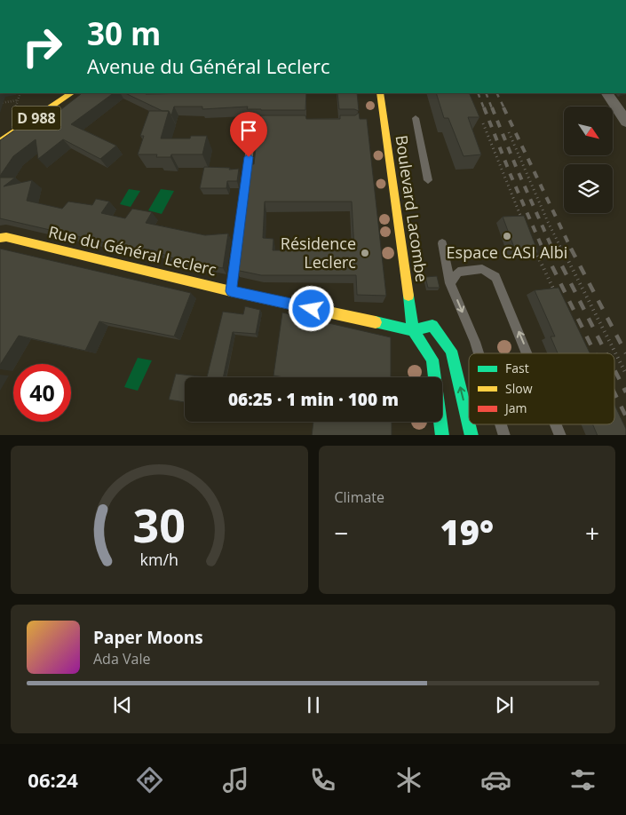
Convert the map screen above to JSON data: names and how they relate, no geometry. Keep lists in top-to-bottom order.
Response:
{
  "streets": {
    "main road": ["D 988", "Boulevard Lacombe", "Rue du Général Leclerc"]
  },
  "crossings": [
    ["Boulevard Lacombe", "Rue du Général Leclerc"]
  ],
  "places": ["Espace CASI Albi", "Résidence Leclerc"],
  "legend": ["Fast", "Slow", "Jam"],
  "north": "bottom right",
  "page": {
    "turn": ["30 m", "Avenue du Général Leclerc"],
    "limit": "40",
    "trip": "06:25 · 1 min · 100 m",
    "tile": "Climate",
    "heat": ["−", "19°", "+"],
    "song": ["Paper Moons", "Ada Vale"],
    "tabs": "06:24",
    "gauge": ["30", "km/h"]
  }
}
